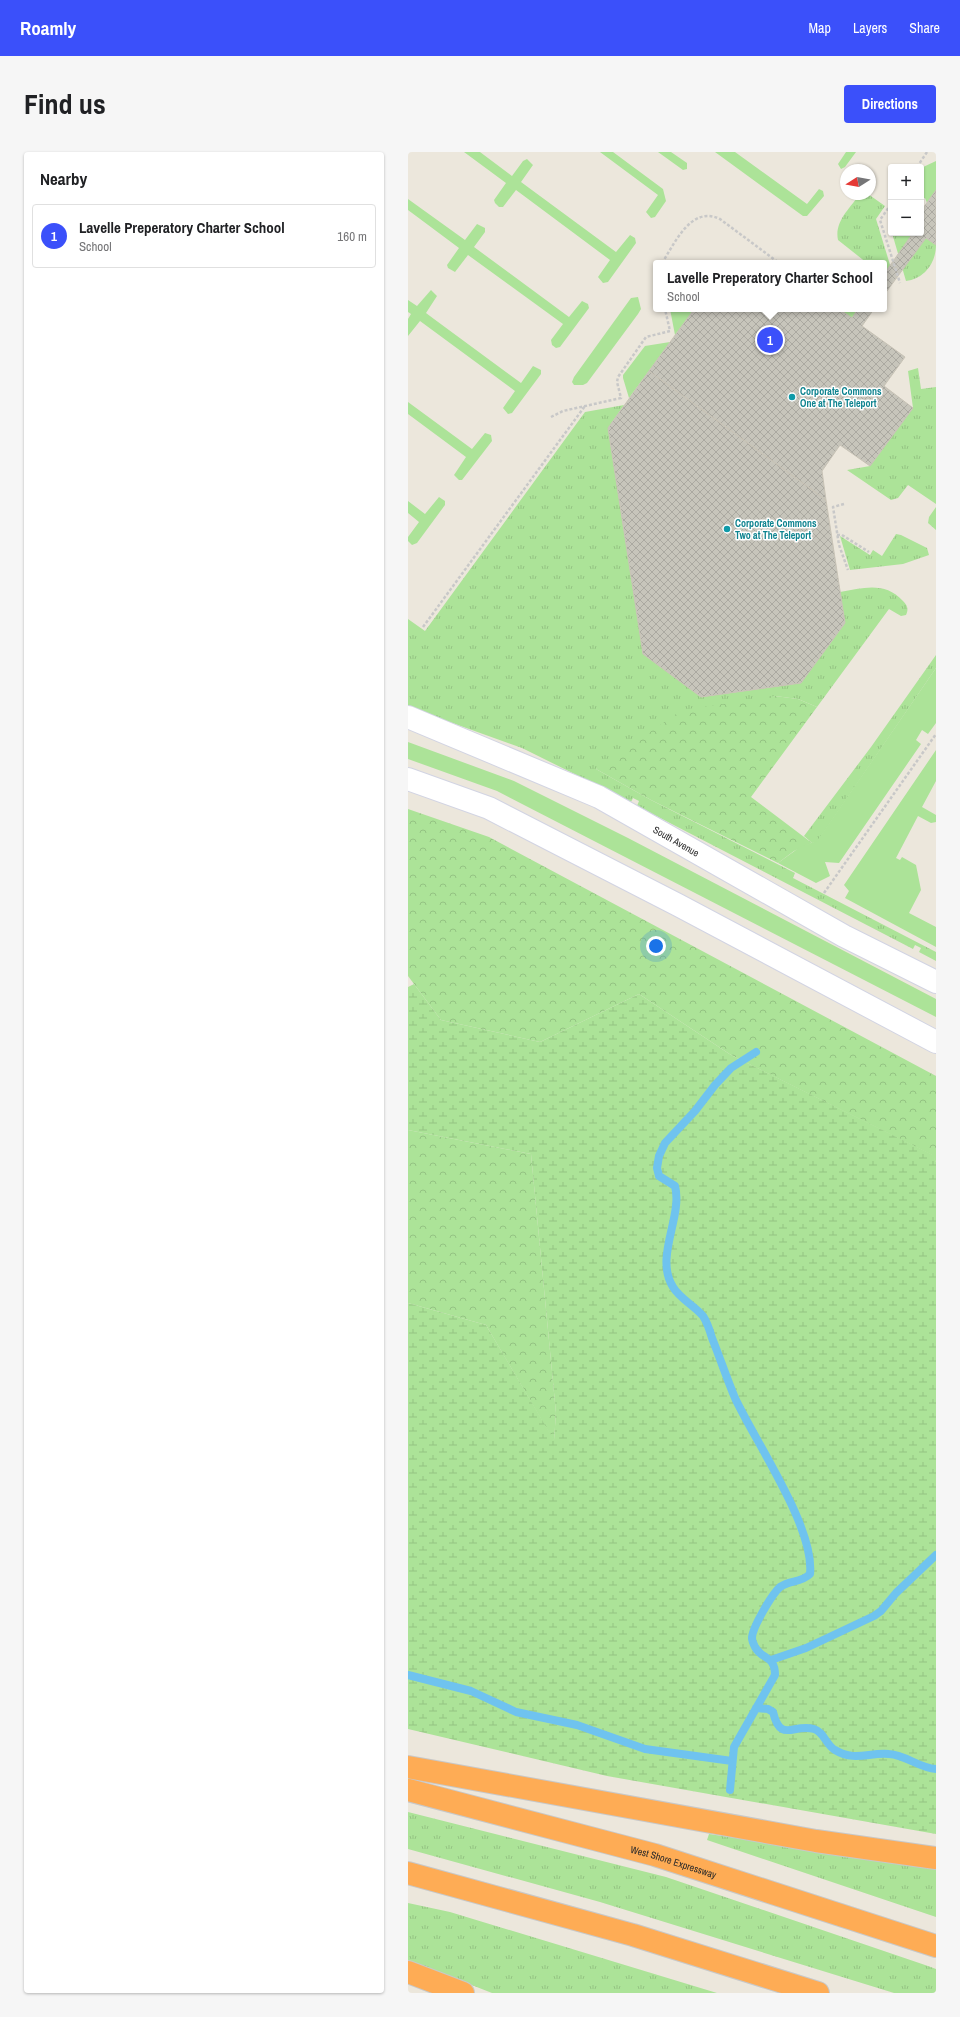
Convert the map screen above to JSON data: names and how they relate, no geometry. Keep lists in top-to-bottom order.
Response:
{
  "streets": {
    "highway": ["West Shore Expressway"],
    "street": ["South Avenue"]
  },
  "places": ["Corporate Commons One at The Teleport", "Corporate Commons Two at The Teleport"],
  "north": "left",
  "page": {
    "header": "Roamly",
    "nav": ["Map", "Layers", "Share"],
    "title": "Find us",
    "buttons": "Directions",
    "heading": "Nearby",
    "map_buttons": ["+", "−"],
    "list": [
      {
        "mark": "1",
        "name": "Lavelle Preperatory Charter School",
        "note": "School",
        "value": "160 m"
      }
    ],
    "popup": ["Lavelle Preperatory Charter School", "School"],
    "pins": "1"
  }
}
